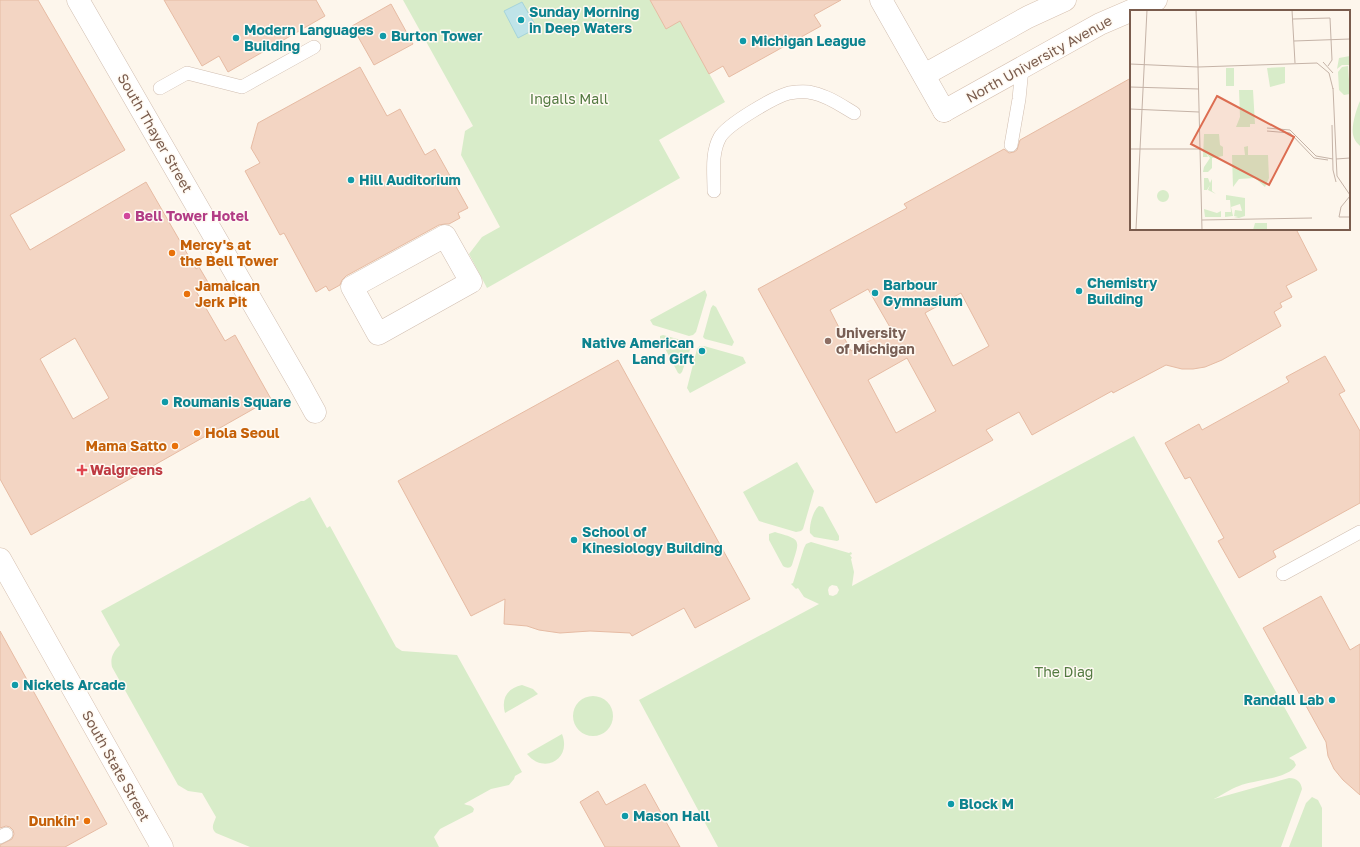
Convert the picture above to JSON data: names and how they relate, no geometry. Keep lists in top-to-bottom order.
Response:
{
  "streets": {
    "street": ["North University Avenue", "South Thayer Street", "South State Street"]
  },
  "parks": ["Ingalls Mall", "The Diag"],
  "places": {
    "other": [
      "Sunday Morning in Deep Waters",
      "Burton Tower",
      "Modern Languages Building",
      "Michigan League",
      "Hill Auditorium",
      "Bell Tower Hotel",
      "Mercy's at the Bell Tower",
      "Chemistry Building",
      "Barbour Gymnasium",
      "Jamaican Jerk Pit",
      "University of Michigan",
      "Native American Land Gift",
      "Roumanis Square",
      "Hola Seoul",
      "Mama Satto",
      "School of Kinesiology Building",
      "Nickels Arcade",
      "Randall Lab",
      "Block M",
      "Mason Hall",
      "Dunkin'"
    ],
    "health": ["Walgreens"]
  }
}
